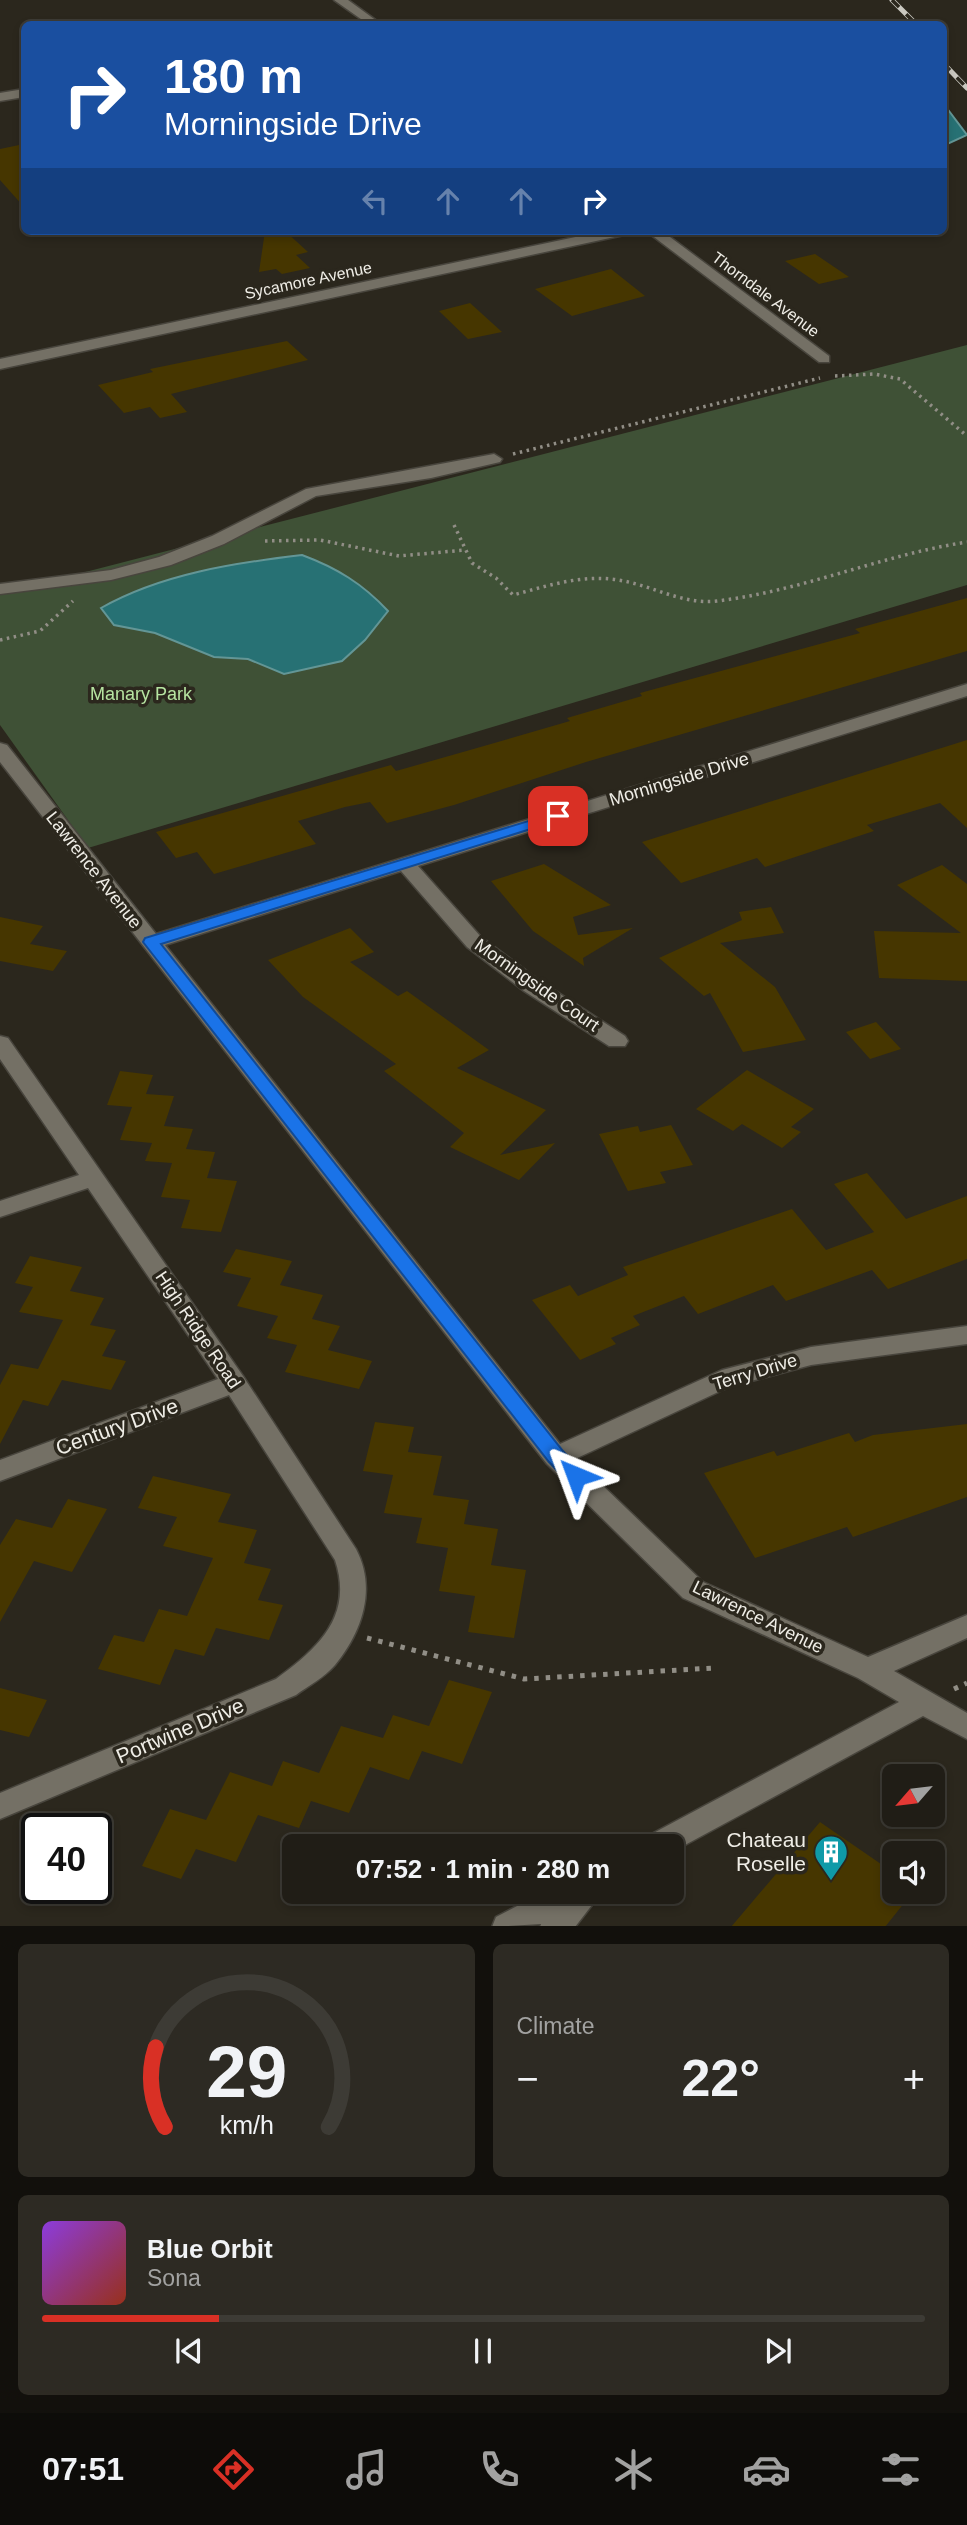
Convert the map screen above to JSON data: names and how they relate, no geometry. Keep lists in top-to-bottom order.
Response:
{
  "streets": {
    "street": [
      "Sycamore Avenue",
      "Thorndale Avenue",
      "Morningside Drive",
      "Lawrence Avenue",
      "Morningside Court",
      "High Ridge Road",
      "Terry Drive",
      "Century Drive",
      "Portwine Drive"
    ]
  },
  "crossings": [
    ["Morningside Drive", "Lawrence Avenue"],
    ["Morningside Drive", "Morningside Court"],
    ["Lawrence Avenue", "Terry Drive"],
    ["High Ridge Road", "Century Drive"],
    ["High Ridge Road", "Portwine Drive"]
  ],
  "parks": ["Manary Park"],
  "places": {
    "building": ["Chateau Roselle"]
  },
  "north": "bottom left",
  "page": {
    "turn": ["180 m", "Morningside Drive"],
    "limit": "40",
    "trip": "07:52 · 1 min · 280 m",
    "tile": "Climate",
    "heat": ["−", "22°", "+"],
    "song": ["Blue Orbit", "Sona"],
    "tabs": "07:51",
    "gauge": ["29", "km/h"]
  }
}
